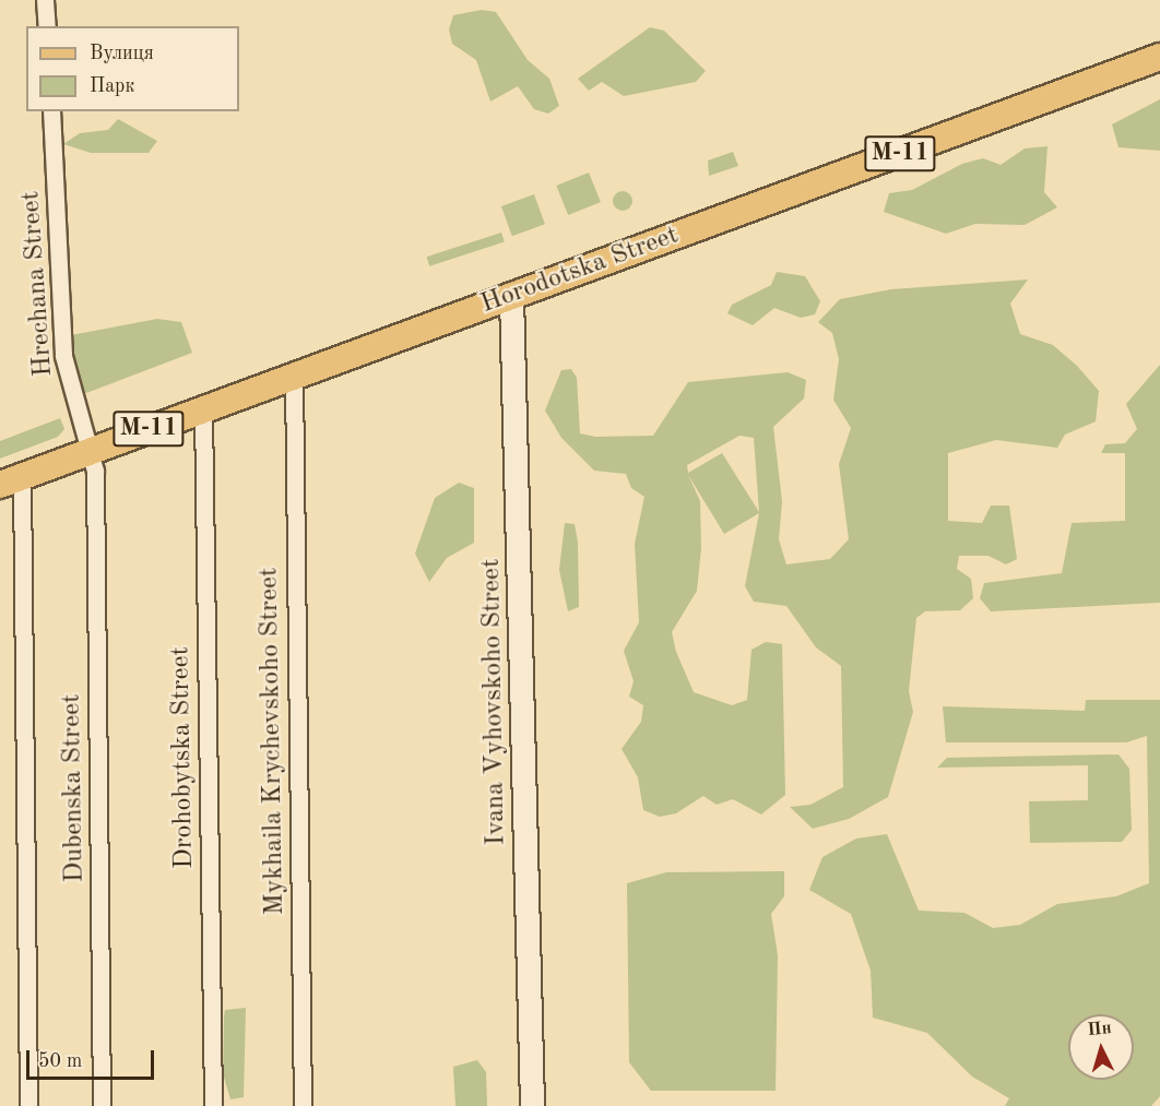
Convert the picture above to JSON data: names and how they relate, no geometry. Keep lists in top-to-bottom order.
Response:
{
  "streets": {
    "main road": ["М-11", "Horodotska Street", "Ivana Vyhovskoho Street"],
    "street": [
      "Hrechana Street",
      "Mykhaila Krychevskoho Street",
      "Drohobytska Street",
      "Dubenska Street"
    ]
  },
  "crossings": [
    ["Horodotska Street", "Hrechana Street"],
    ["Horodotska Street", "Ivana Vyhovskoho Street"],
    ["Horodotska Street", "Mykhaila Krychevskoho Street"],
    ["Horodotska Street", "Drohobytska Street"],
    ["Horodotska Street", "Dubenska Street"],
    ["Hrechana Street", "Dubenska Street"]
  ],
  "legend": ["Вулиця", "Парк"],
  "scale_bar": "50 m",
  "north": "top"
}
